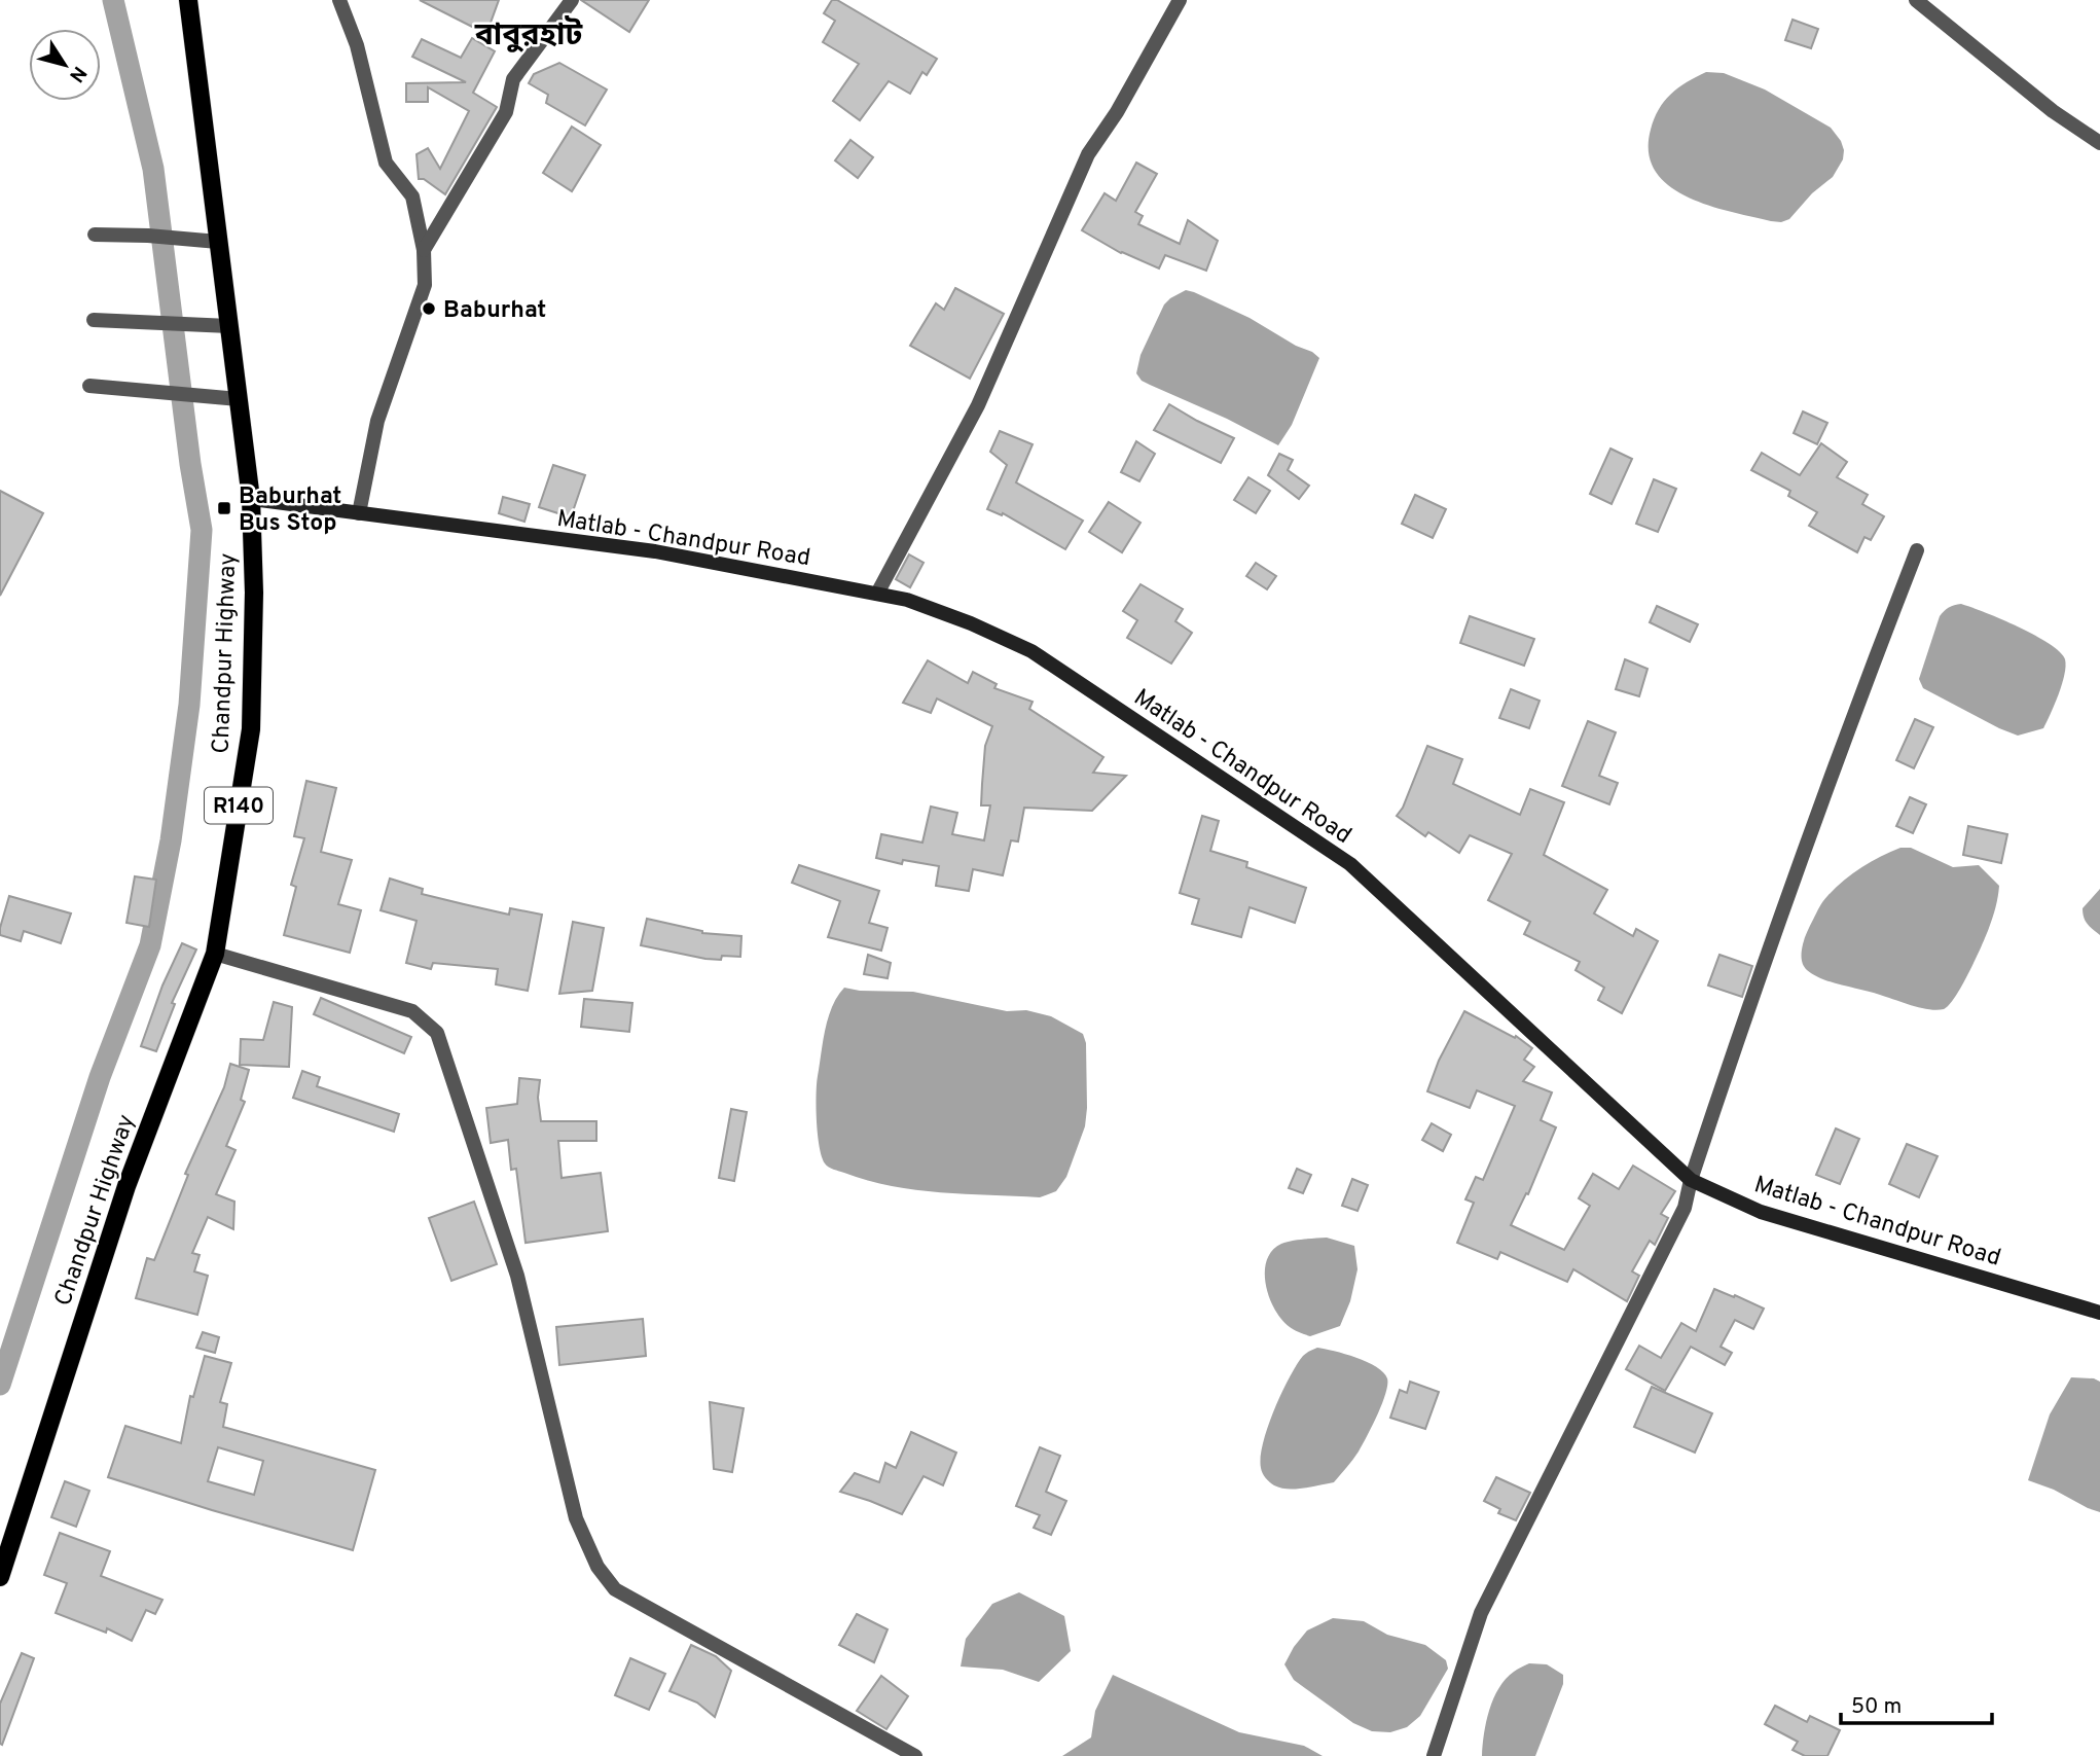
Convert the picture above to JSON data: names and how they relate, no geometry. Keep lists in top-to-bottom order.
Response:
{
  "streets": {
    "main road": ["Matlab - Chandpur Road", "Chandpur Highway", "R140"]
  },
  "crossings": [
    ["Matlab - Chandpur Road", "Chandpur Highway"]
  ],
  "districts": ["বাবুরহাট"],
  "places": {
    "other": ["Baburhat"],
    "transit": ["Baburhat Bus Stop"]
  },
  "scale_bar": "50 m",
  "north": "bottom right"
}
